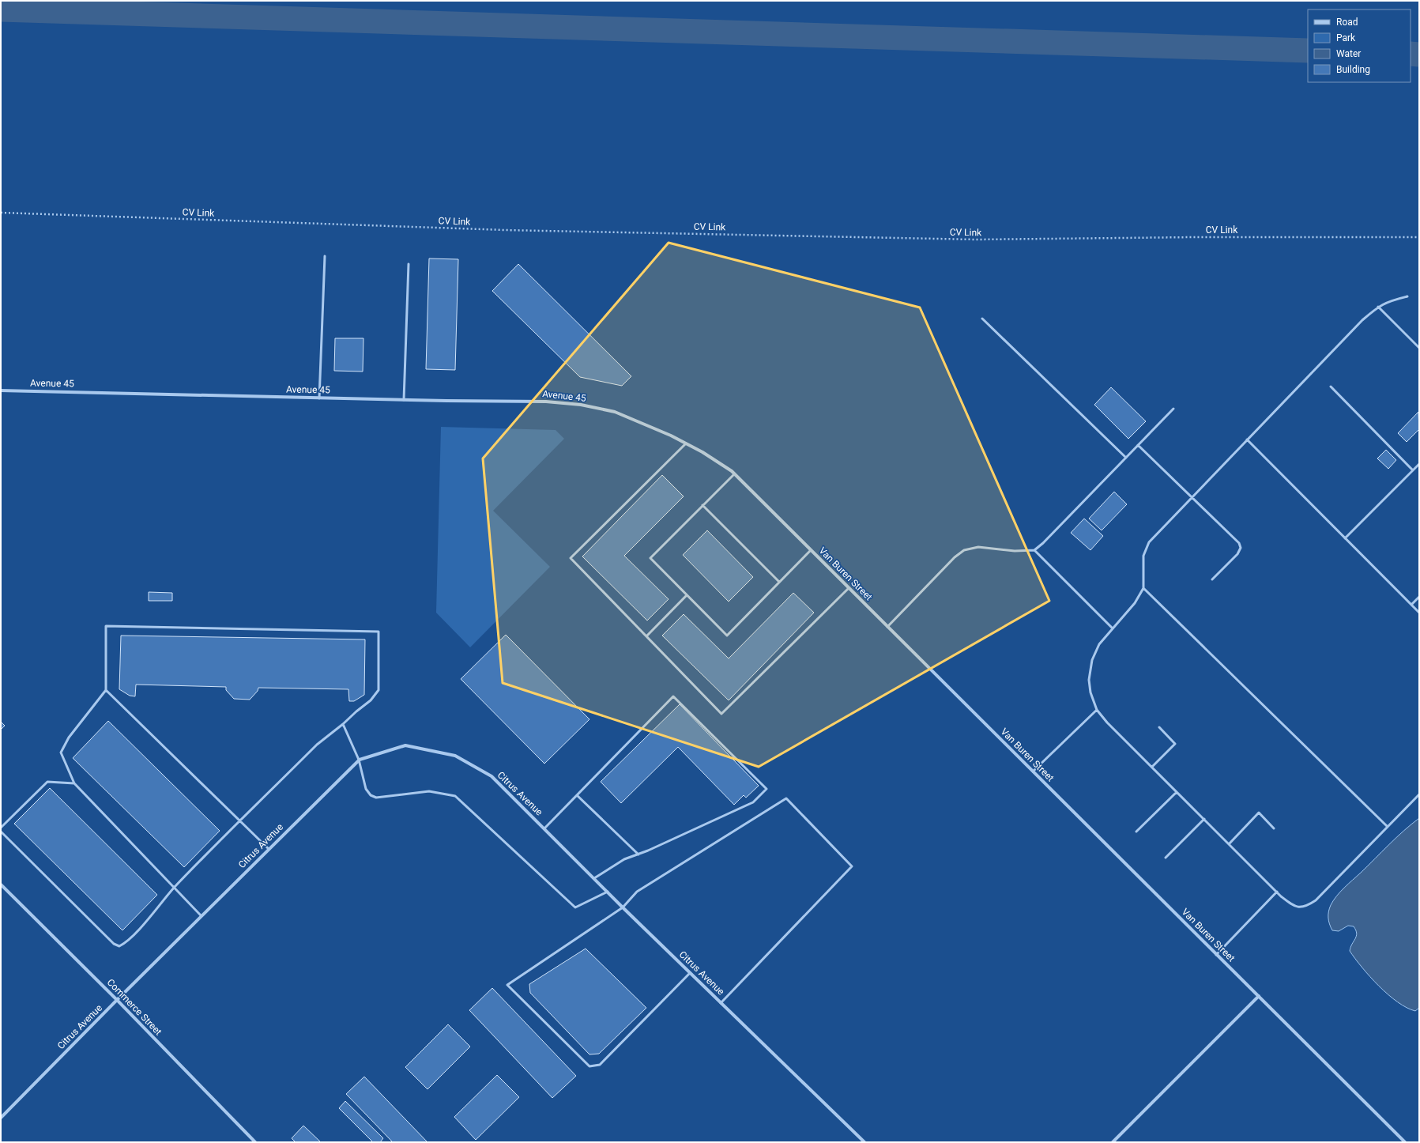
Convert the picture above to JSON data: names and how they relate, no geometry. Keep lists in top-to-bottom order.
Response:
{
  "streets": {
    "street": [
      "Avenue 45",
      "Van Buren Street",
      "Citrus Avenue",
      "Commerce Street"
    ],
    "path": ["CV Link"]
  },
  "crossings": [
    ["Avenue 45", "Van Buren Street"],
    ["Citrus Avenue", "Commerce Street"]
  ],
  "legend": [
    "Road",
    "Park",
    "Water",
    "Building"
  ]
}
